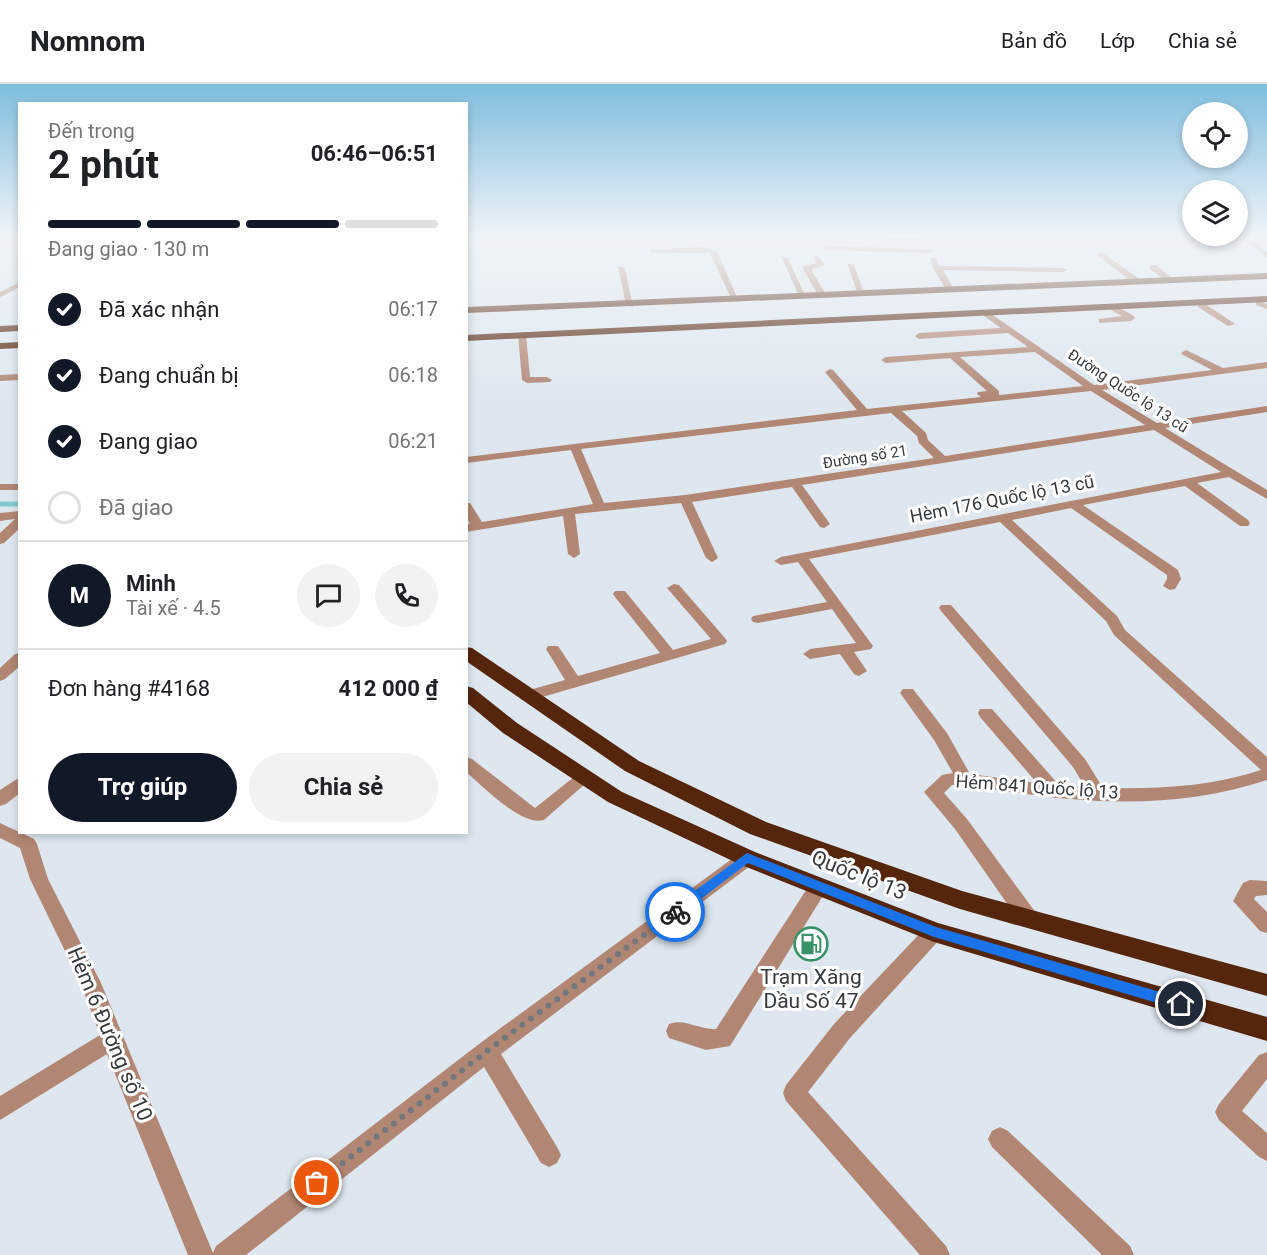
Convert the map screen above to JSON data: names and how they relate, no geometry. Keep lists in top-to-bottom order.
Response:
{
  "streets": {
    "highway": ["Quốc lộ 13"],
    "street": [
      "Đường Quốc lộ 13 cũ",
      "Đường số 21",
      "Hèm 176 Quốc lộ 13 cũ",
      "Hẻm 841 Quốc lộ 13",
      "Hẻm 6 Đường số 10"
    ]
  },
  "crossings": [
    ["Đường Quốc lộ 13 cũ", "Đường số 21"],
    ["Đường Quốc lộ 13 cũ", "Hèm 176 Quốc lộ 13 cũ"],
    ["Hẻm 841 Quốc lộ 13", "Quốc lộ 13"]
  ],
  "places": {
    "fuel station": ["Trạm Xăng Dầu Số 47"]
  },
  "page": {
    "header": "Nomnom",
    "nav": ["Bản đồ", "Lớp", "Chia sẻ"],
    "heading": ["2 phút", "Đến trong", "06:46–06:51"],
    "panel": [
      "Minh",
      "Tài xế · 4.5",
      "Đơn hàng #4168",
      "412 000 ₫"
    ],
    "bar": "Đang giao · 130 m",
    "list": [
      ["Đã xác nhận", "06:17"],
      ["Đang chuẩn bị", "06:18"],
      ["Đang giao", "06:21"],
      "Đã giao"
    ],
    "round": "M",
    "buttons": ["Trợ giúp", "Chia sẻ"]
  }
}
